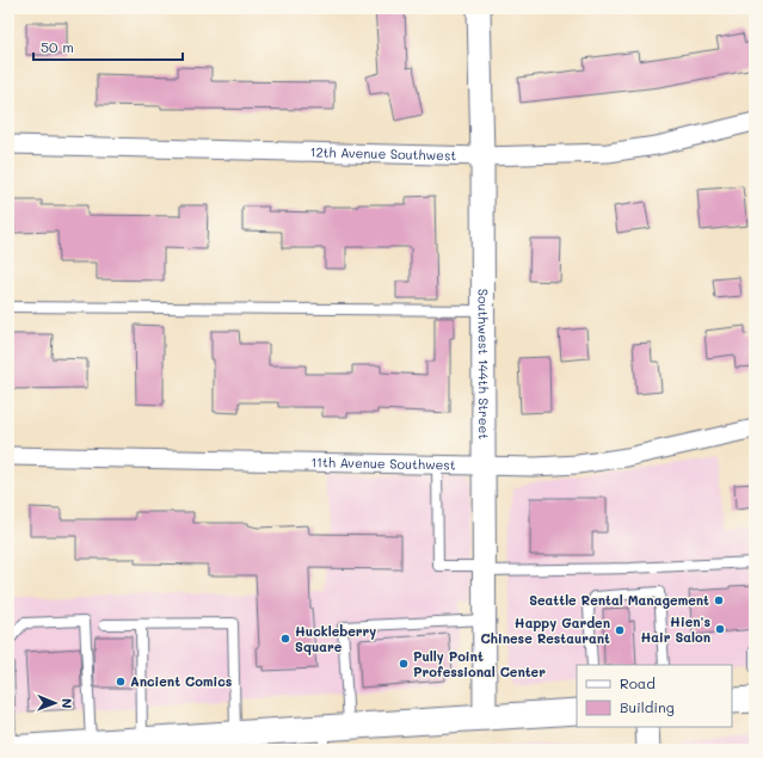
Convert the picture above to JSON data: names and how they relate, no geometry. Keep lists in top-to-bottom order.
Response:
{
  "streets": {
    "street": ["12th Avenue Southwest", "Southwest 144th Street", "11th Avenue Southwest"]
  },
  "crossings": [
    ["12th Avenue Southwest", "Southwest 144th Street"],
    ["Southwest 144th Street", "11th Avenue Southwest"]
  ],
  "places": [
    "Seattle Rental Management",
    "Hien's Hair Salon",
    "Happy Garden Chinese Restaurant",
    "Huckleberry Square",
    "Pully Point Professional Center",
    "Ancient Comics"
  ],
  "legend": ["Road", "Building"],
  "scale_bar": "50 m",
  "north": "right"
}
